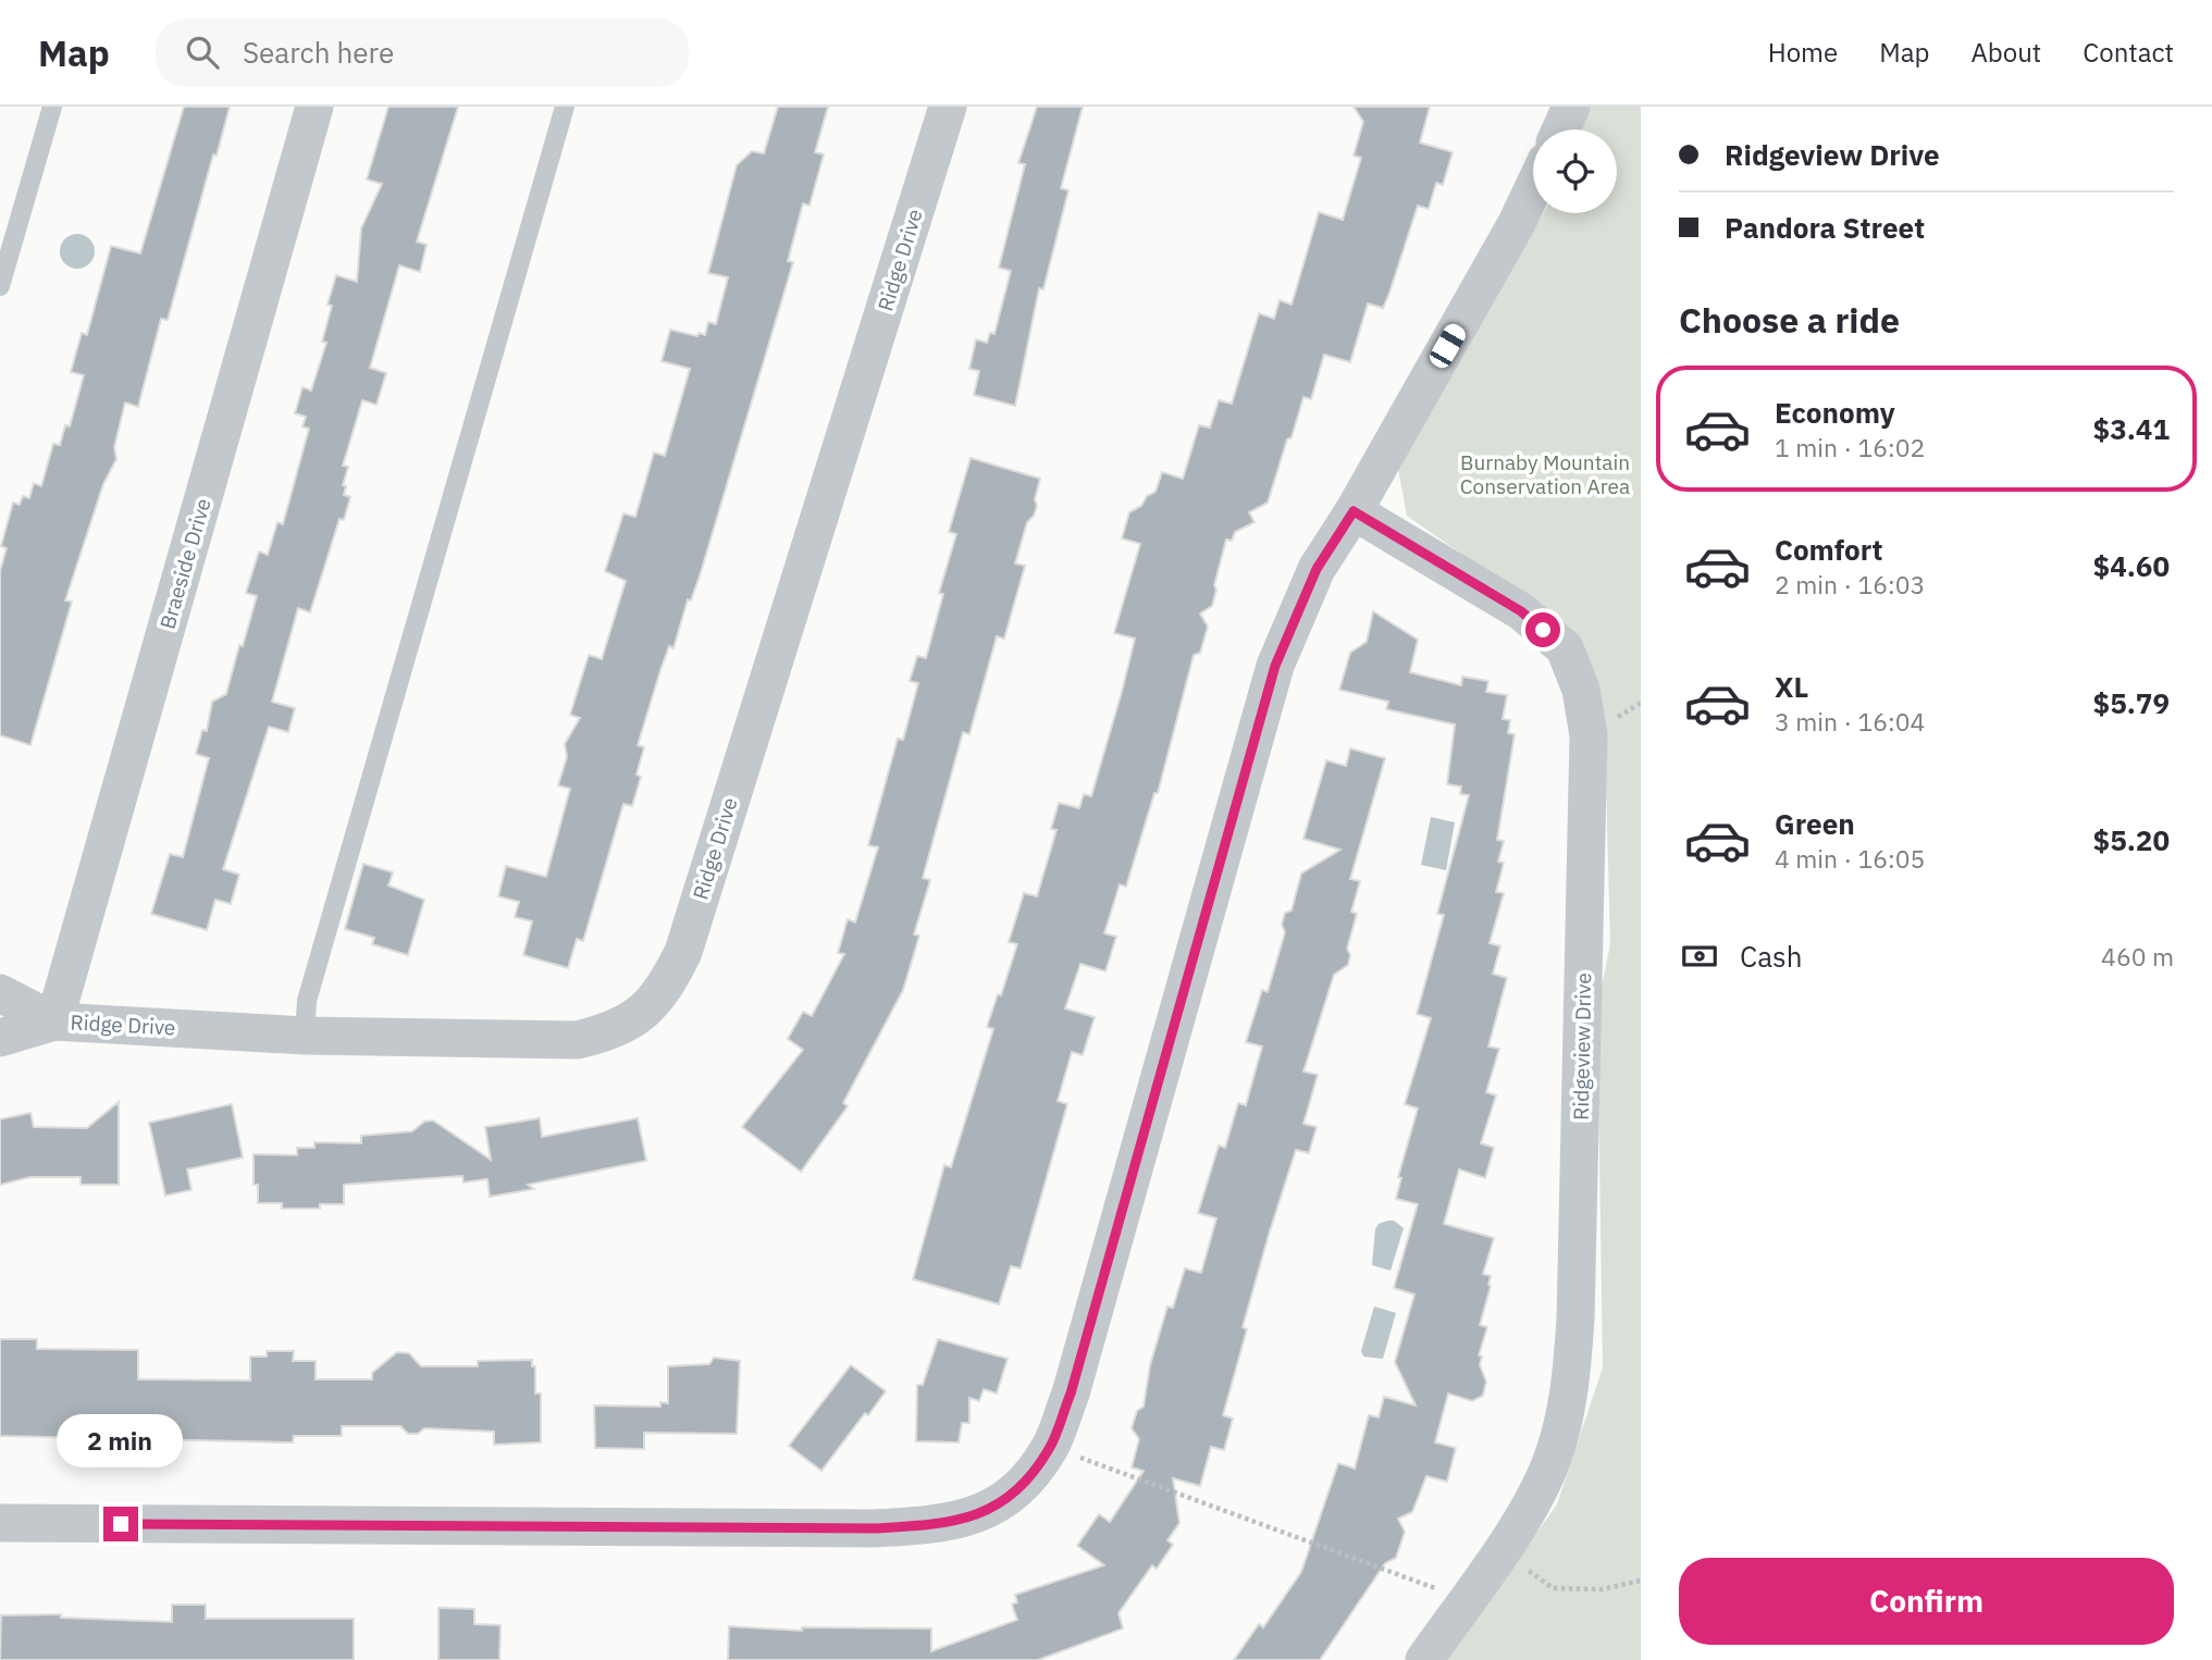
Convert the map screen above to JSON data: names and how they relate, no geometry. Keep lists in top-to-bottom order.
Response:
{
  "streets": {
    "street": ["Ridge Drive", "Braeside Drive", "Ridgeview Drive"]
  },
  "crossings": [
    ["Ridge Drive", "Braeside Drive"]
  ],
  "parks": ["Burnaby Mountain Conservation Area"],
  "page": {
    "header": "Map",
    "search": "Search here",
    "nav": [
      "Home",
      "Map",
      "About",
      "Contact"
    ],
    "banner": ["Ridgeview Drive", "Pandora Street"],
    "heading": "Choose a ride",
    "list": [
      {
        "name": "Economy",
        "note": "1 min · 16:02",
        "value": "$3.41"
      },
      {
        "name": "Comfort",
        "note": "2 min · 16:03",
        "value": "$4.60"
      },
      {
        "name": "XL",
        "note": "3 min · 16:04",
        "value": "$5.79"
      },
      {
        "name": "Green",
        "note": "4 min · 16:05",
        "value": "$5.20"
      }
    ],
    "pay": ["Cash", "460 m"],
    "bubble": "2 min",
    "buttons": "Confirm"
  }
}
